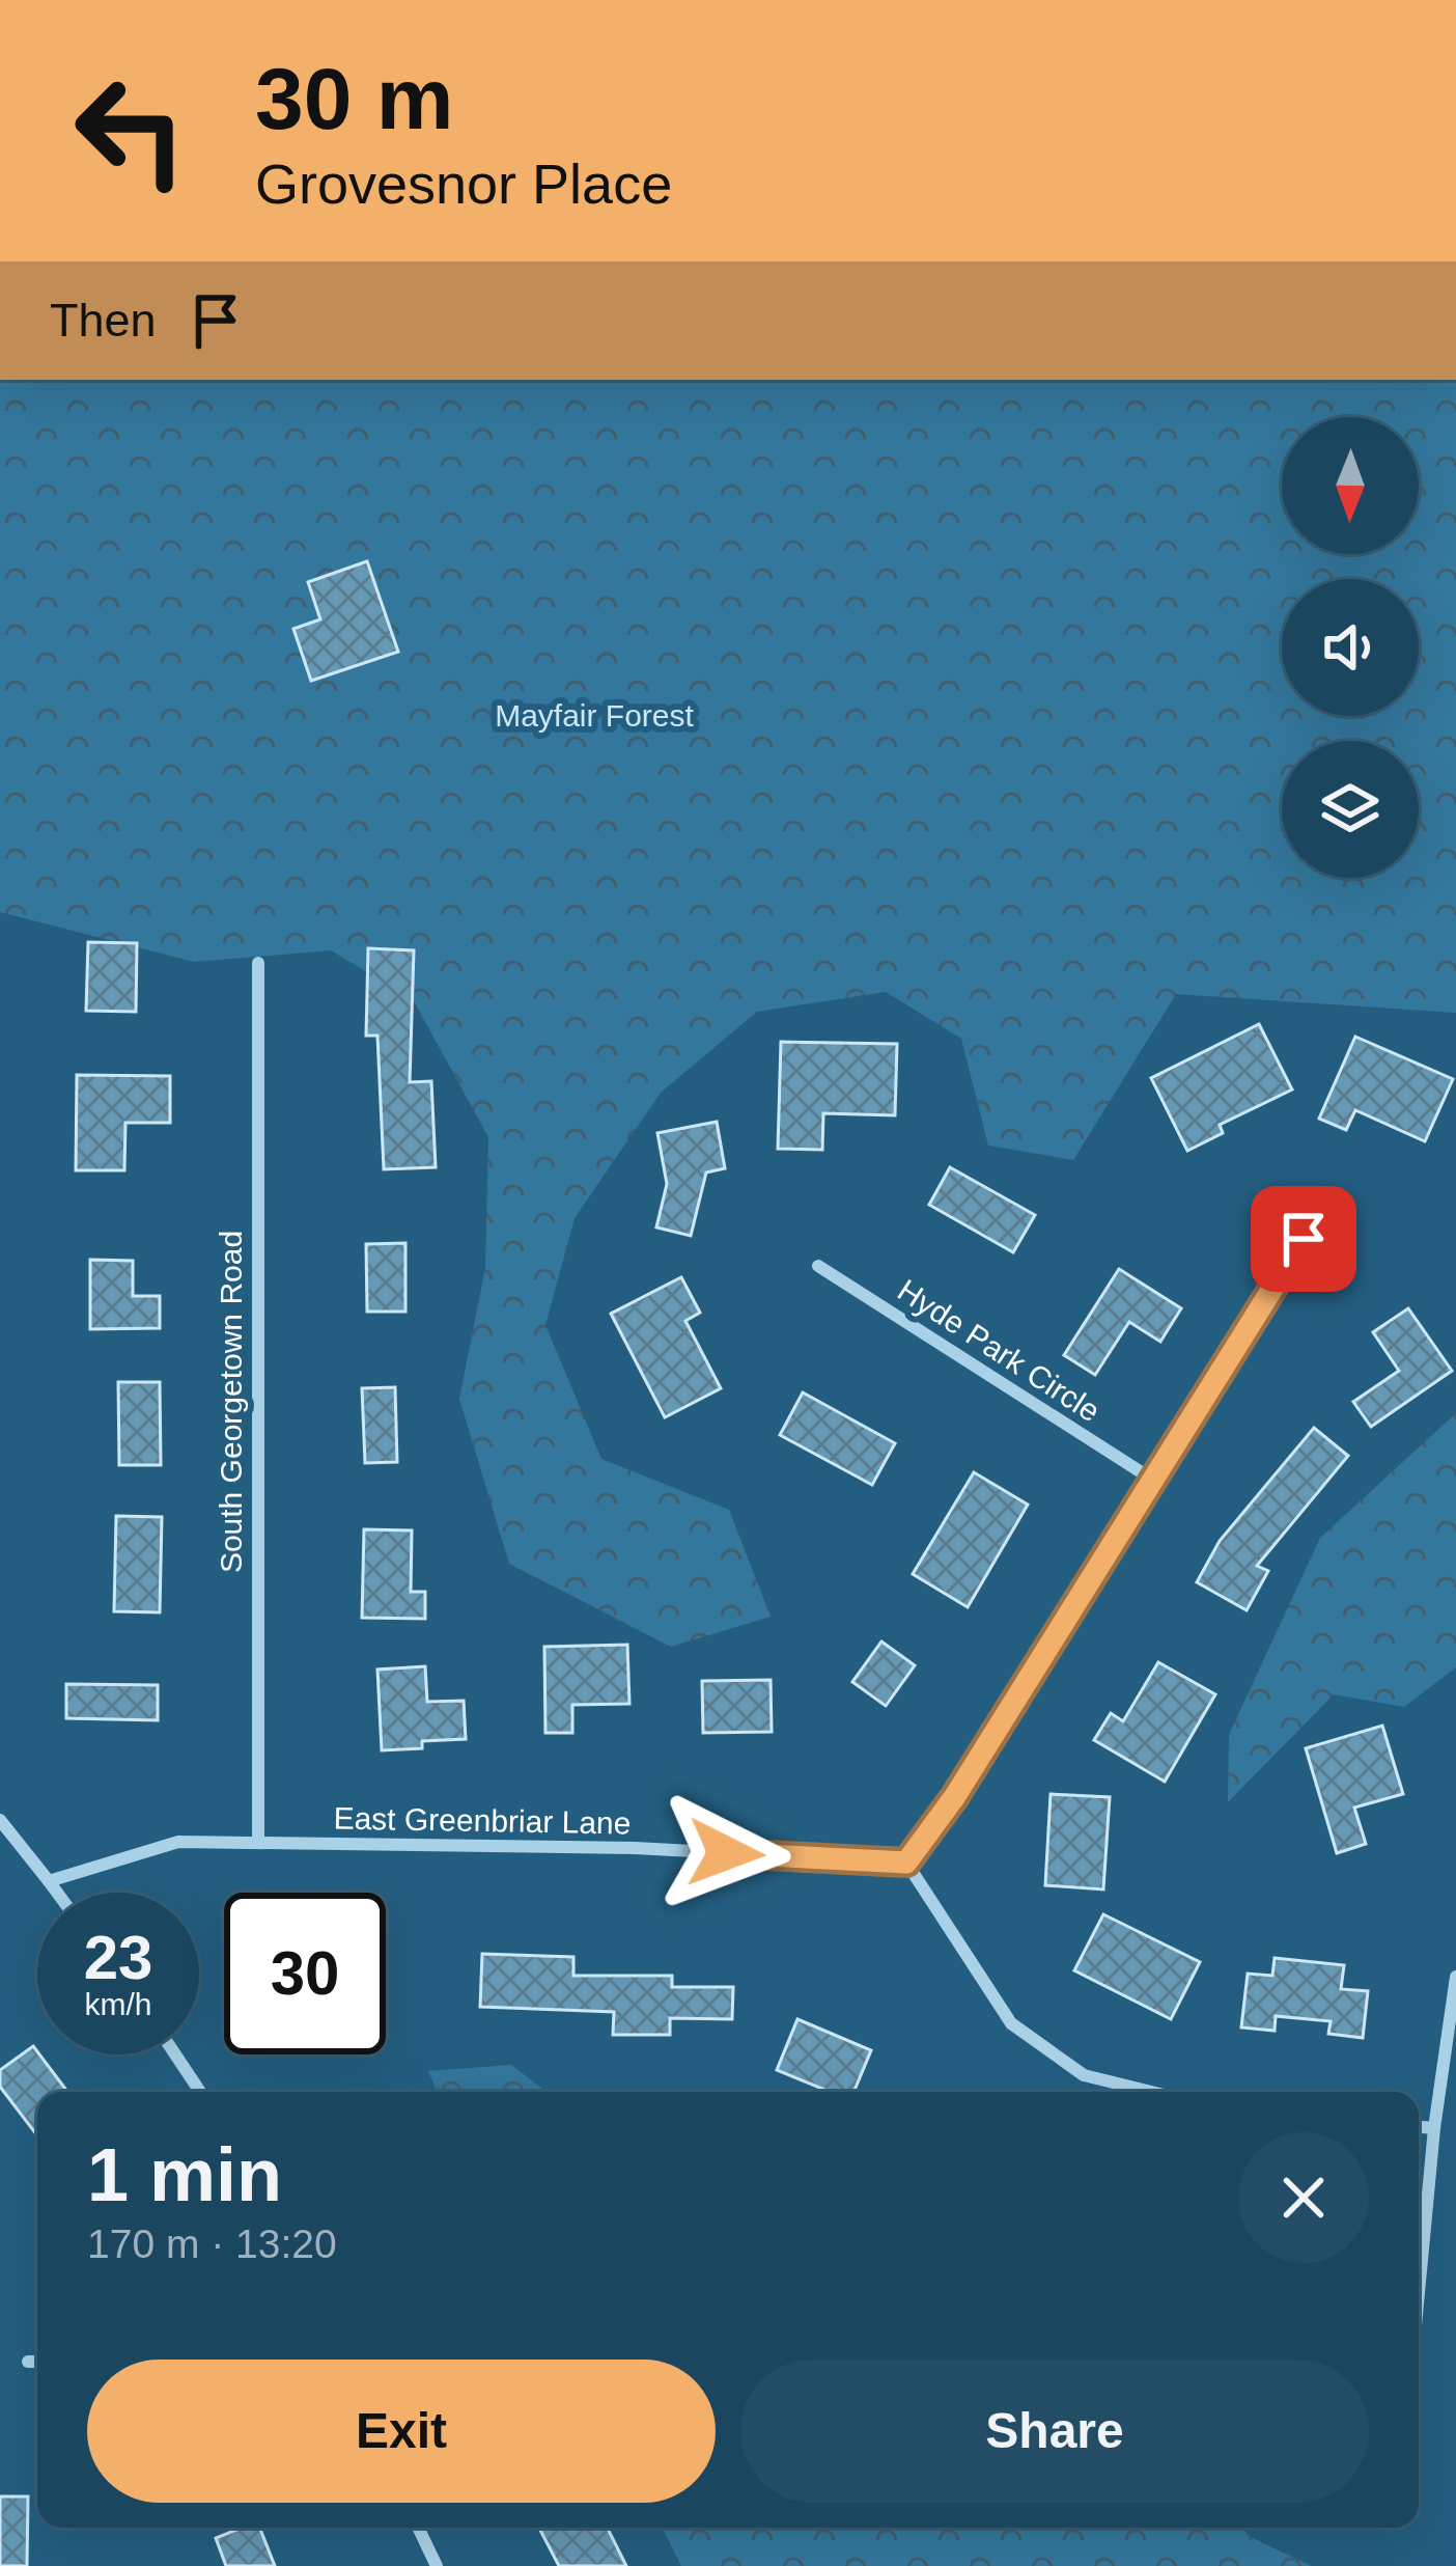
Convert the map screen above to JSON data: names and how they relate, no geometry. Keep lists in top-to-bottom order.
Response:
{
  "streets": {
    "street": ["Hyde Park Circle", "South Georgetown Road", "East Greenbriar Lane"]
  },
  "crossings": [
    ["South Georgetown Road", "East Greenbriar Lane"]
  ],
  "parks": ["Mayfair Forest"],
  "north": "bottom",
  "page": {
    "turn": ["30 m", "Grovesnor Place"],
    "then": "Then",
    "speed": "23 km/h",
    "limit": "30",
    "heading": ["1 min", "170 m · 13:20"],
    "buttons": ["Exit", "Share"]
  }
}
